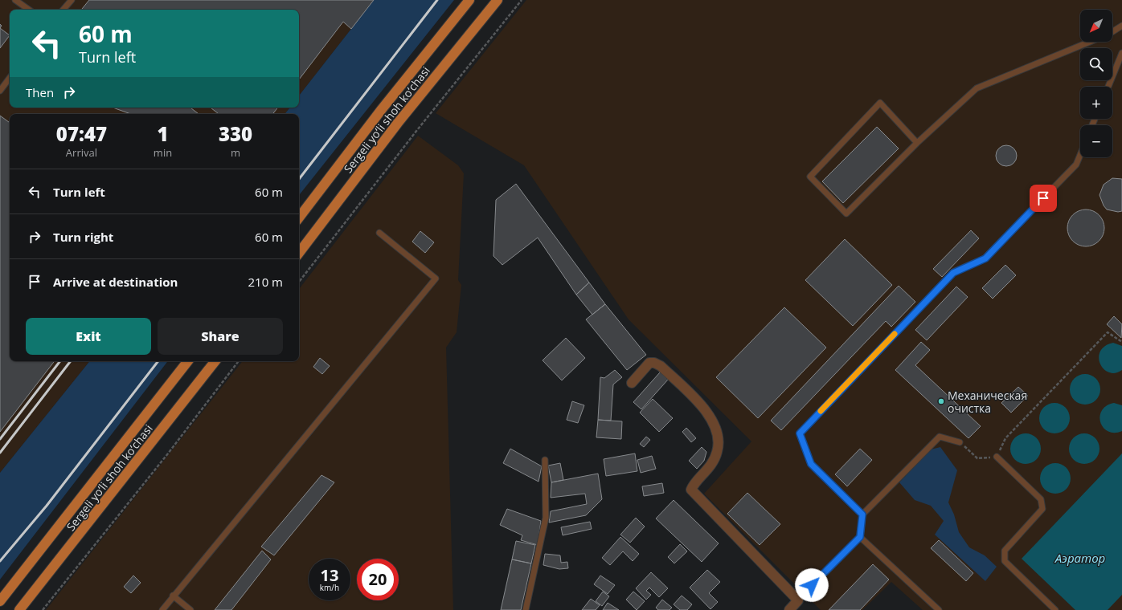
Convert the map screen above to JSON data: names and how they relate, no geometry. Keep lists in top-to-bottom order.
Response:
{
  "streets": {
    "main road": ["Sergeli yo‘li shoh ko‘chasi"]
  },
  "water": ["Аэратор"],
  "places": ["Механическая очистка"],
  "north": "bottom left",
  "page": {
    "map_buttons": ["+", "−"],
    "turn": ["60 m", "Turn left"],
    "then": "Then",
    "eta": [
      "07:47",
      "Arrival",
      "1",
      "min",
      "330",
      "m"
    ],
    "list": [
      {
        "name": "Turn left",
        "value": "60 m"
      },
      {
        "name": "Turn right",
        "value": "60 m"
      },
      {
        "name": "Arrive at destination",
        "value": "210 m"
      }
    ],
    "buttons": ["Exit", "Share"],
    "speed": "13 km/h",
    "limit": "20"
  }
}
